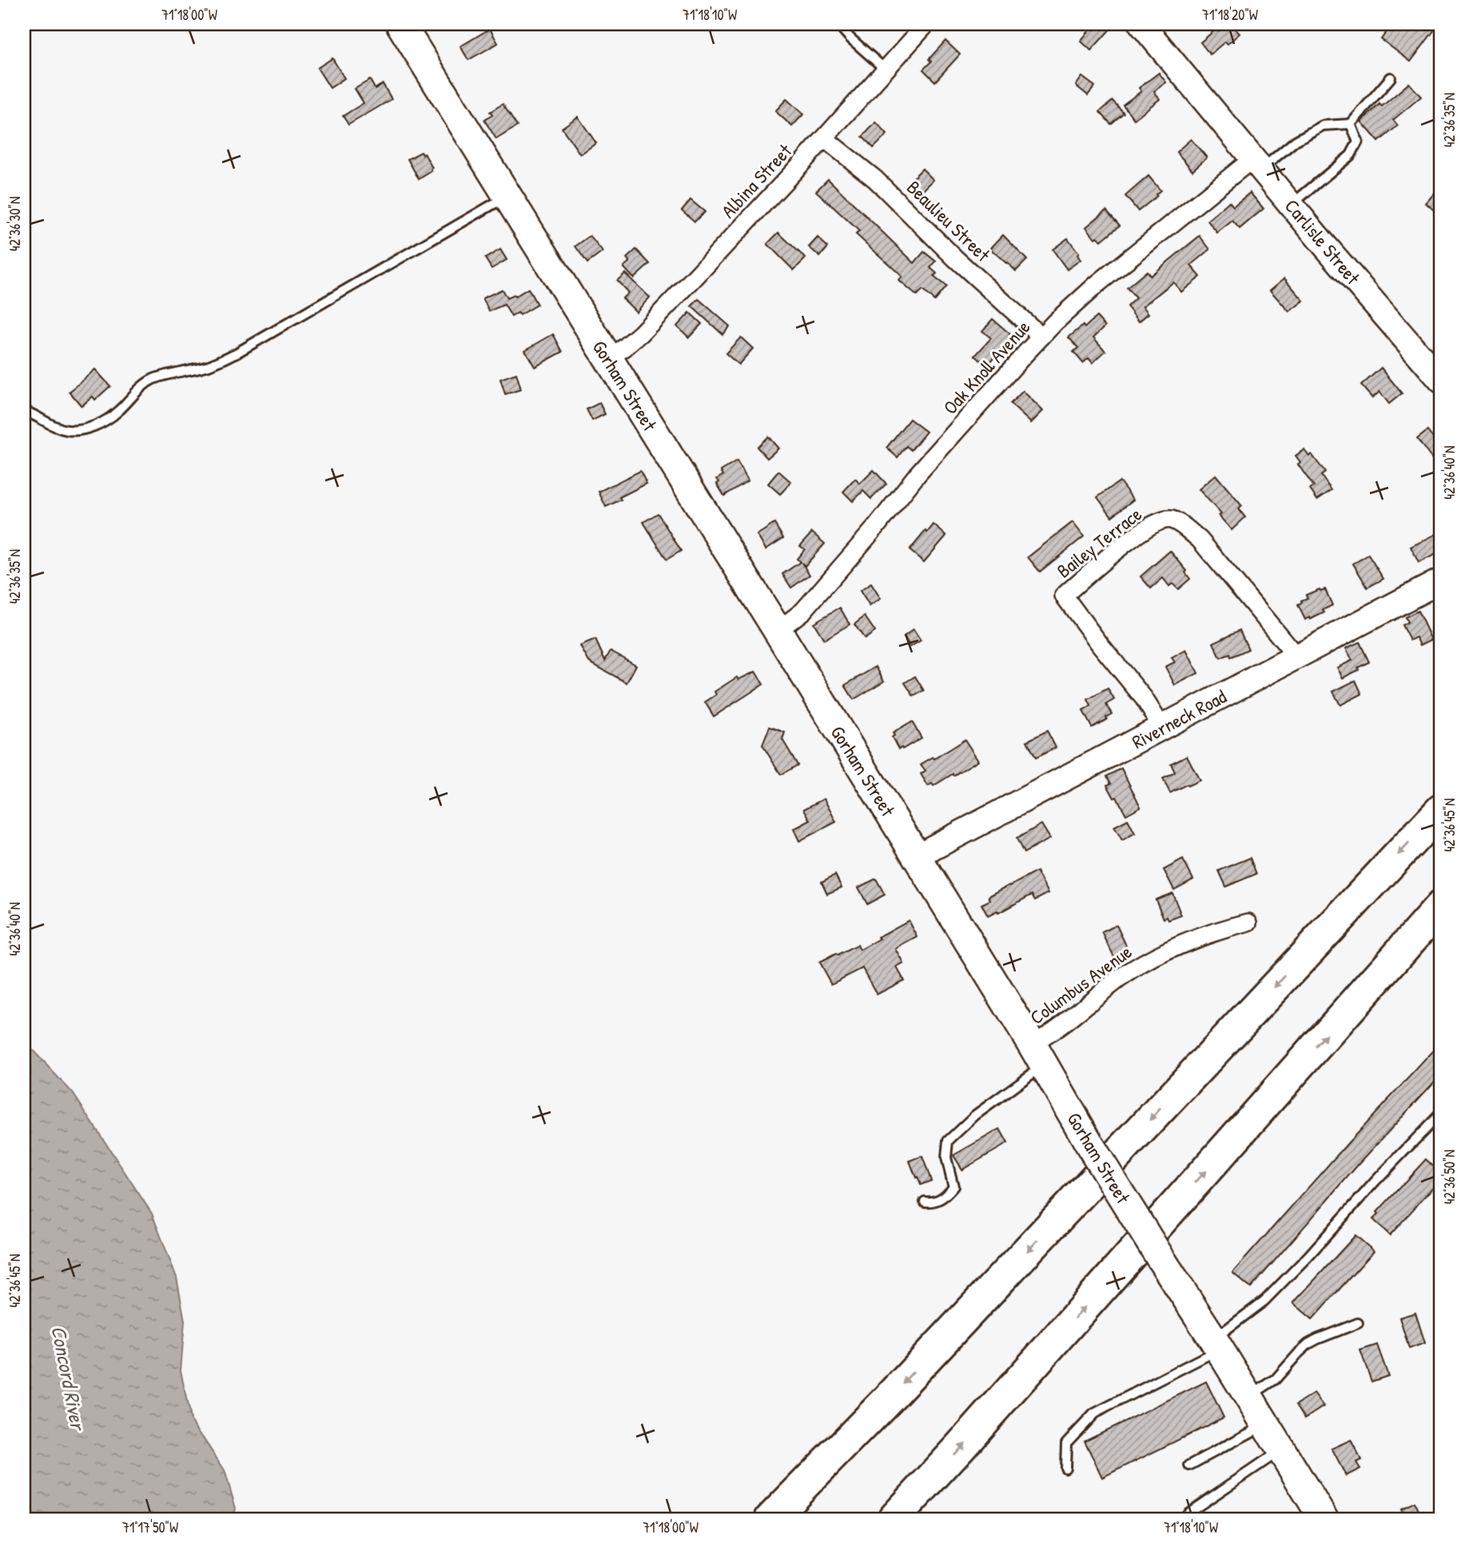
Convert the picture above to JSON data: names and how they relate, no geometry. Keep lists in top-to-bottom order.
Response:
{
  "streets": {
    "main road": ["Carlisle Street", "Gorham Street", "Riverneck Road"],
    "street": [
      "Albina Street",
      "Beaulieu Street",
      "Oak Knoll Avenue",
      "Bailey Terrace",
      "Columbus Avenue"
    ]
  },
  "crossings": [
    ["Albina Street", "Beaulieu Street"],
    ["Albina Street", "Gorham Street"],
    ["Beaulieu Street", "Oak Knoll Avenue"],
    ["Carlisle Street", "Oak Knoll Avenue"],
    ["Oak Knoll Avenue", "Gorham Street"],
    ["Gorham Street", "Riverneck Road"],
    ["Gorham Street", "Columbus Avenue"],
    ["Bailey Terrace", "Riverneck Road"]
  ],
  "water": ["Concord River"],
  "coordinates": [
    "71°18'00\"W",
    "71°18'10\"W",
    "71°18'20\"W",
    "42°36'35\"N",
    "42°36'30\"N",
    "42°36'40\"N",
    "42°36'45\"N",
    "42°36'50\"N",
    "71°17'50\"W"
  ]
}
